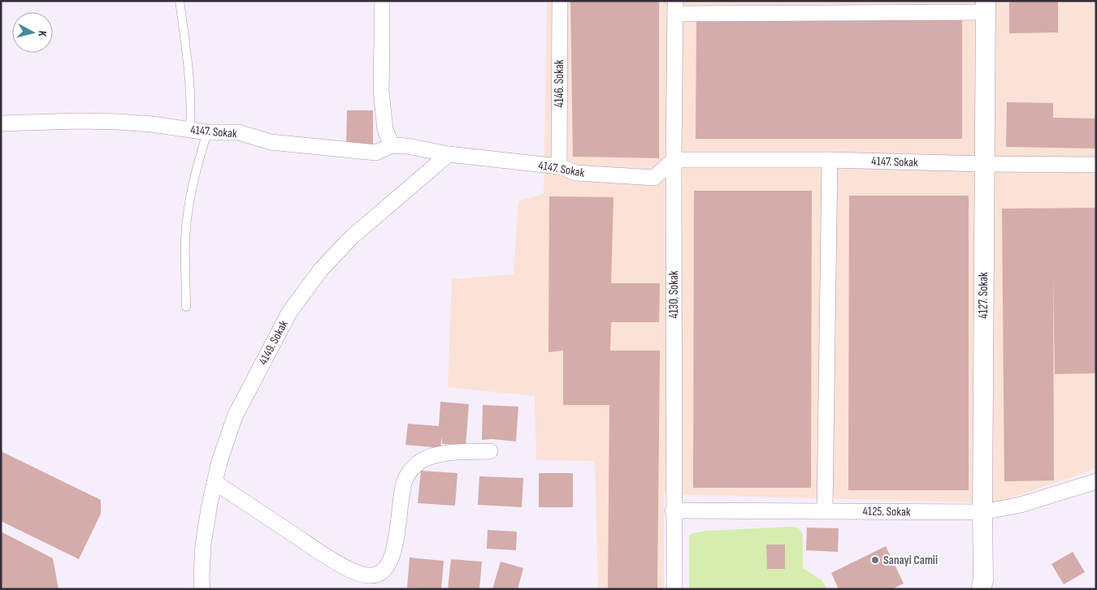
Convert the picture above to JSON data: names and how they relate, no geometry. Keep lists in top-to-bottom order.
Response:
{
  "streets": {
    "street": [
      "4146. Sokak",
      "4147. Sokak",
      "4130. Sokak",
      "4127. Sokak",
      "4149. Sokak",
      "4125. Sokak"
    ]
  },
  "crossings": [
    ["4146. Sokak", "4147. Sokak"],
    ["4147. Sokak", "4130. Sokak"],
    ["4147. Sokak", "4127. Sokak"],
    ["4147. Sokak", "4149. Sokak"],
    ["4130. Sokak", "4125. Sokak"],
    ["4127. Sokak", "4125. Sokak"]
  ],
  "places": ["Sanayi Camii"],
  "north": "right"
}
